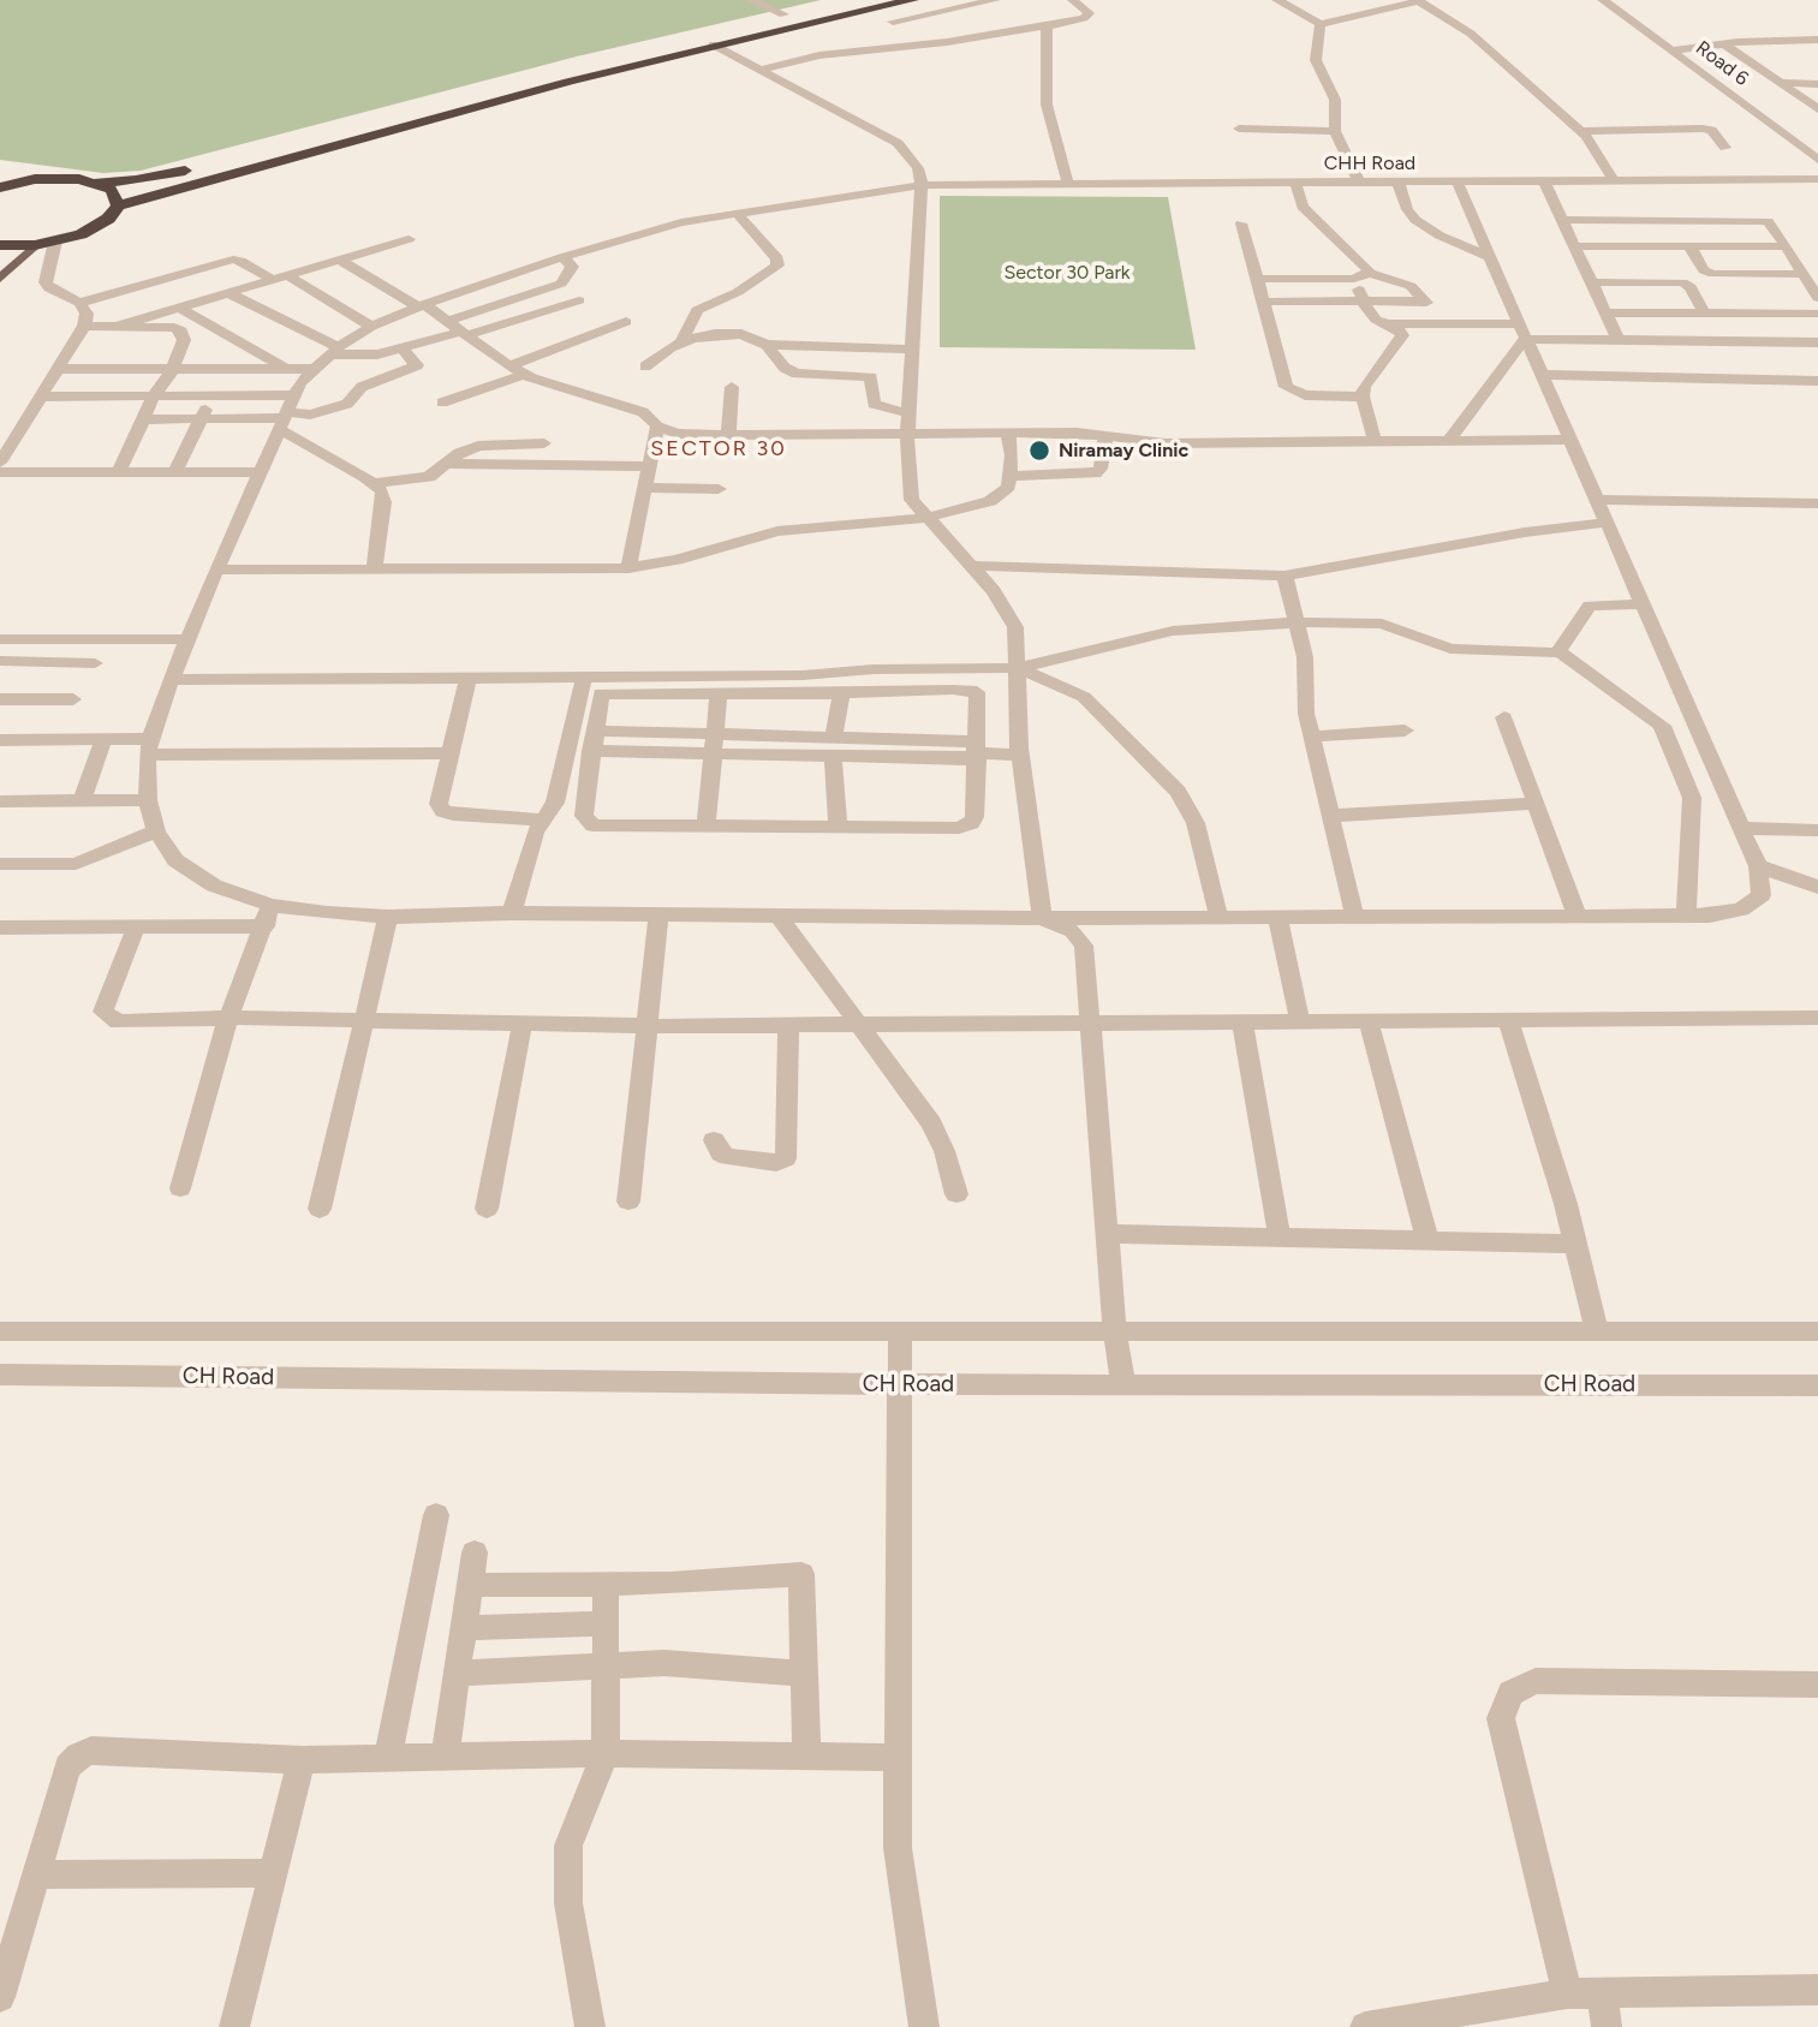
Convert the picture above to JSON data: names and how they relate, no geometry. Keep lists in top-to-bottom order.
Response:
{
  "streets": {
    "street": ["Road 6", "CHH Road", "CH Road"]
  },
  "districts": ["SECTOR 30"],
  "parks": ["Sector 30 Park"],
  "places": ["Niramay Clinic"]
}
